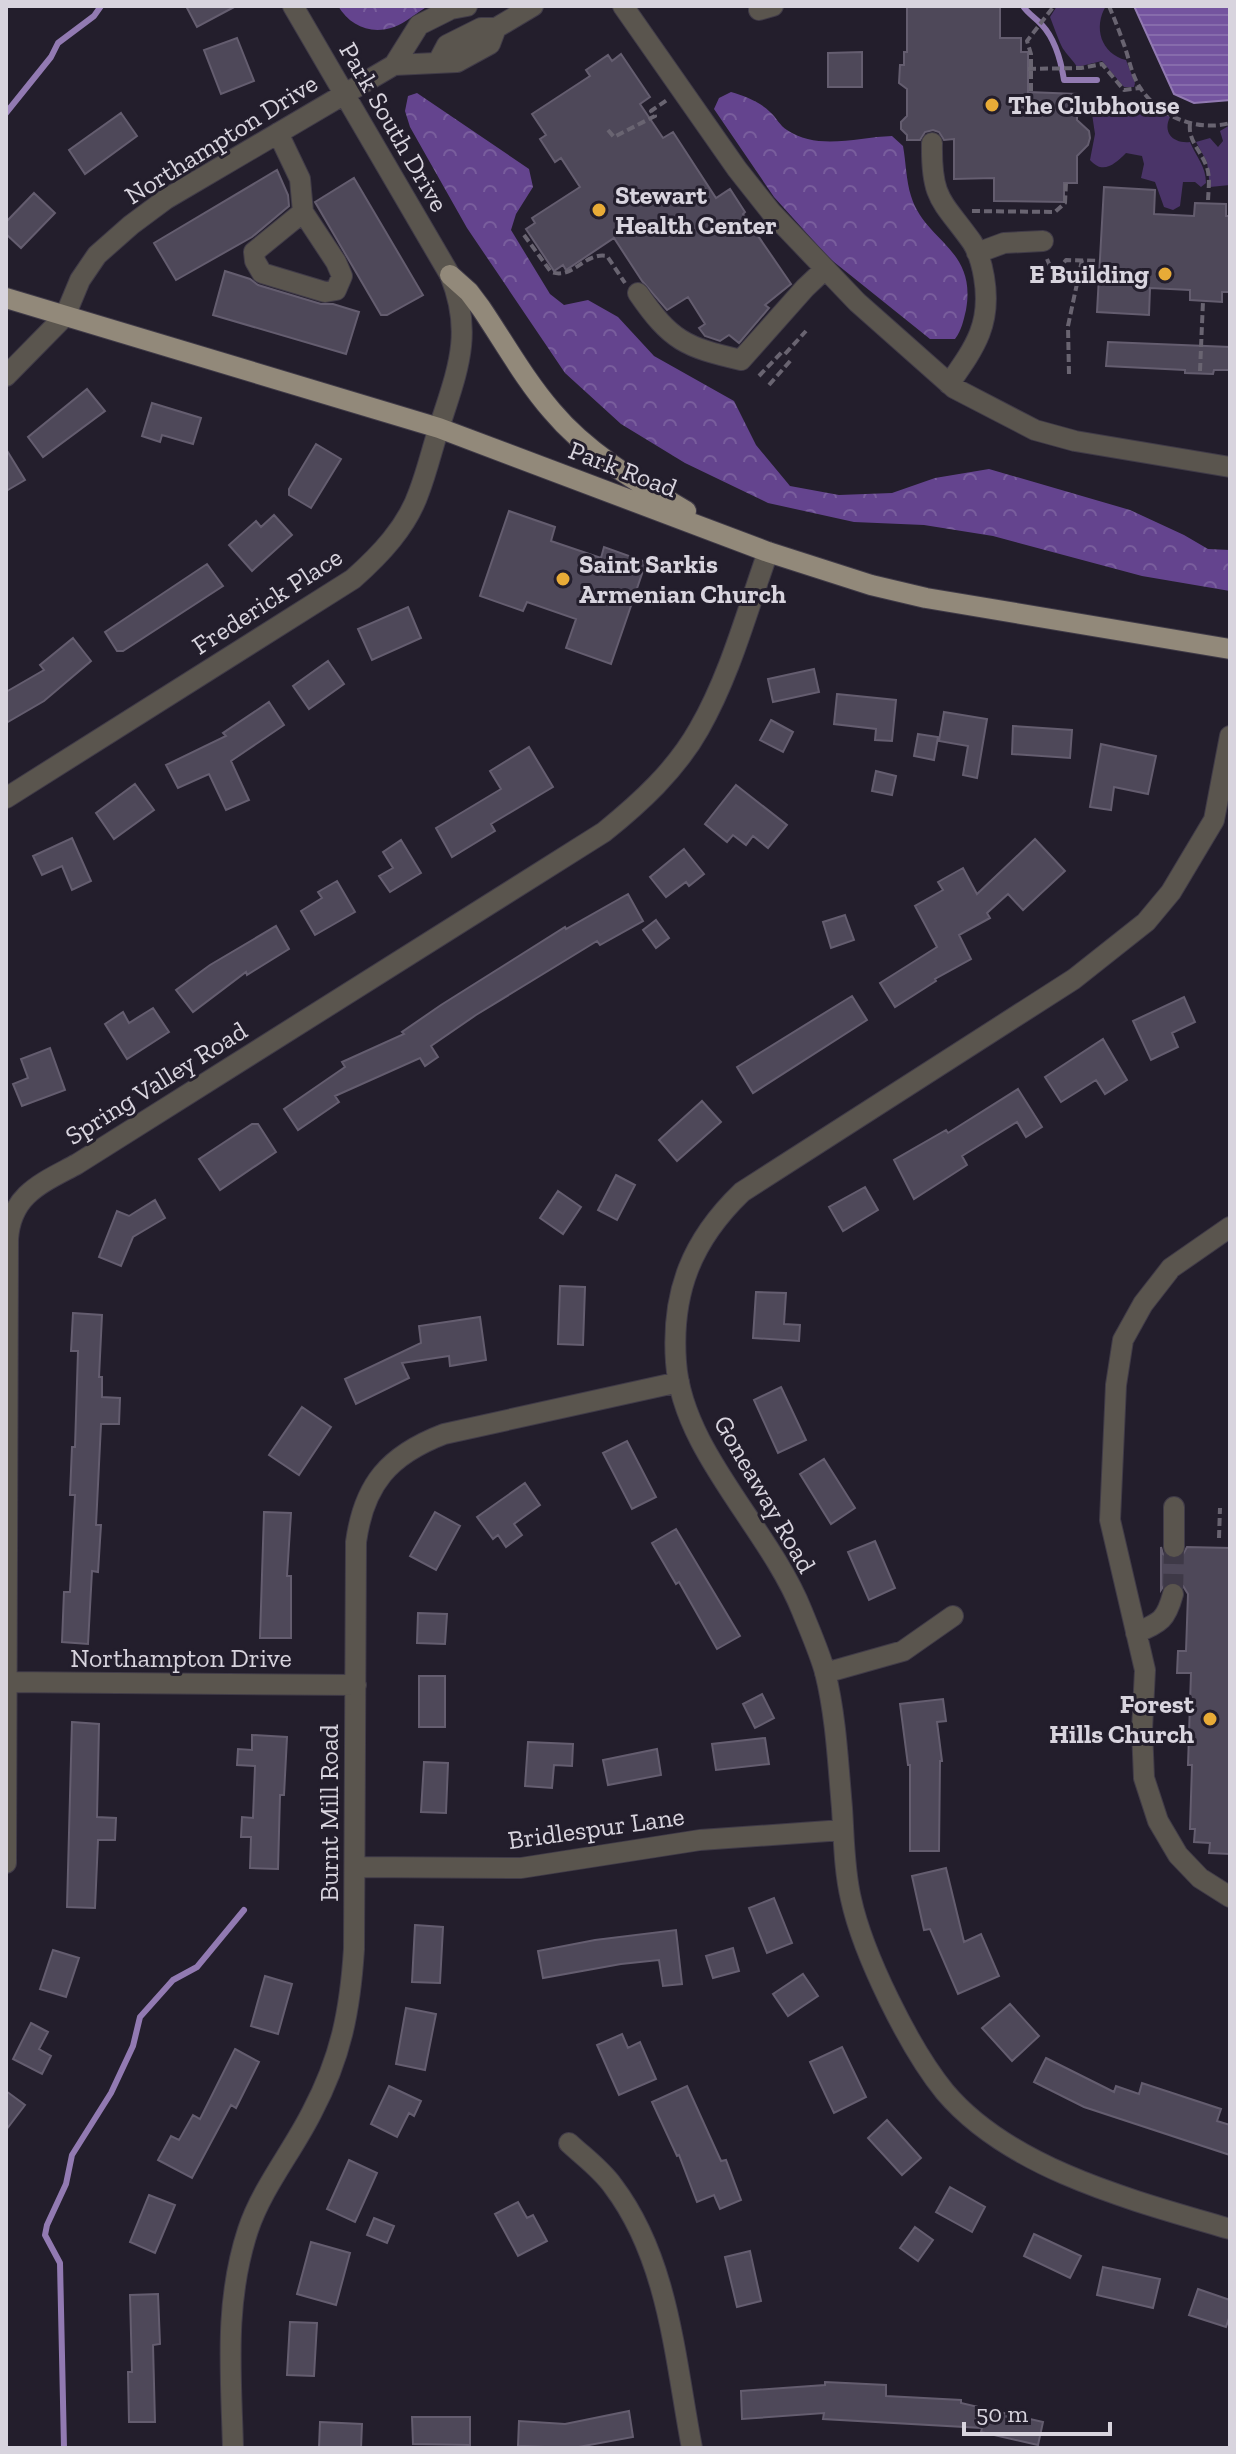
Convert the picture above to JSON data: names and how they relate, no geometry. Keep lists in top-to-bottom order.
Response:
{
  "streets": {
    "main road": ["Park Road"],
    "street": [
      "Park South Drive",
      "Northampton Drive",
      "Frederick Place",
      "Spring Valley Road",
      "Goneaway Road",
      "Burnt Mill Road",
      "Bridlespur Lane"
    ]
  },
  "crossings": [
    ["Park South Drive", "Northampton Drive"],
    ["Park South Drive", "Frederick Place"],
    ["Northampton Drive", "Park Road"],
    ["Northampton Drive", "Spring Valley Road"],
    ["Northampton Drive", "Burnt Mill Road"],
    ["Park Road", "Frederick Place"],
    ["Park Road", "Spring Valley Road"],
    ["Goneaway Road", "Burnt Mill Road"],
    ["Goneaway Road", "Bridlespur Lane"],
    ["Burnt Mill Road", "Bridlespur Lane"]
  ],
  "places": [
    "The Clubhouse",
    "Stewart Health Center",
    "E Building",
    "Saint Sarkis Armenian Church",
    "Forest Hills Church"
  ],
  "scale_bar": "50 m"
}
